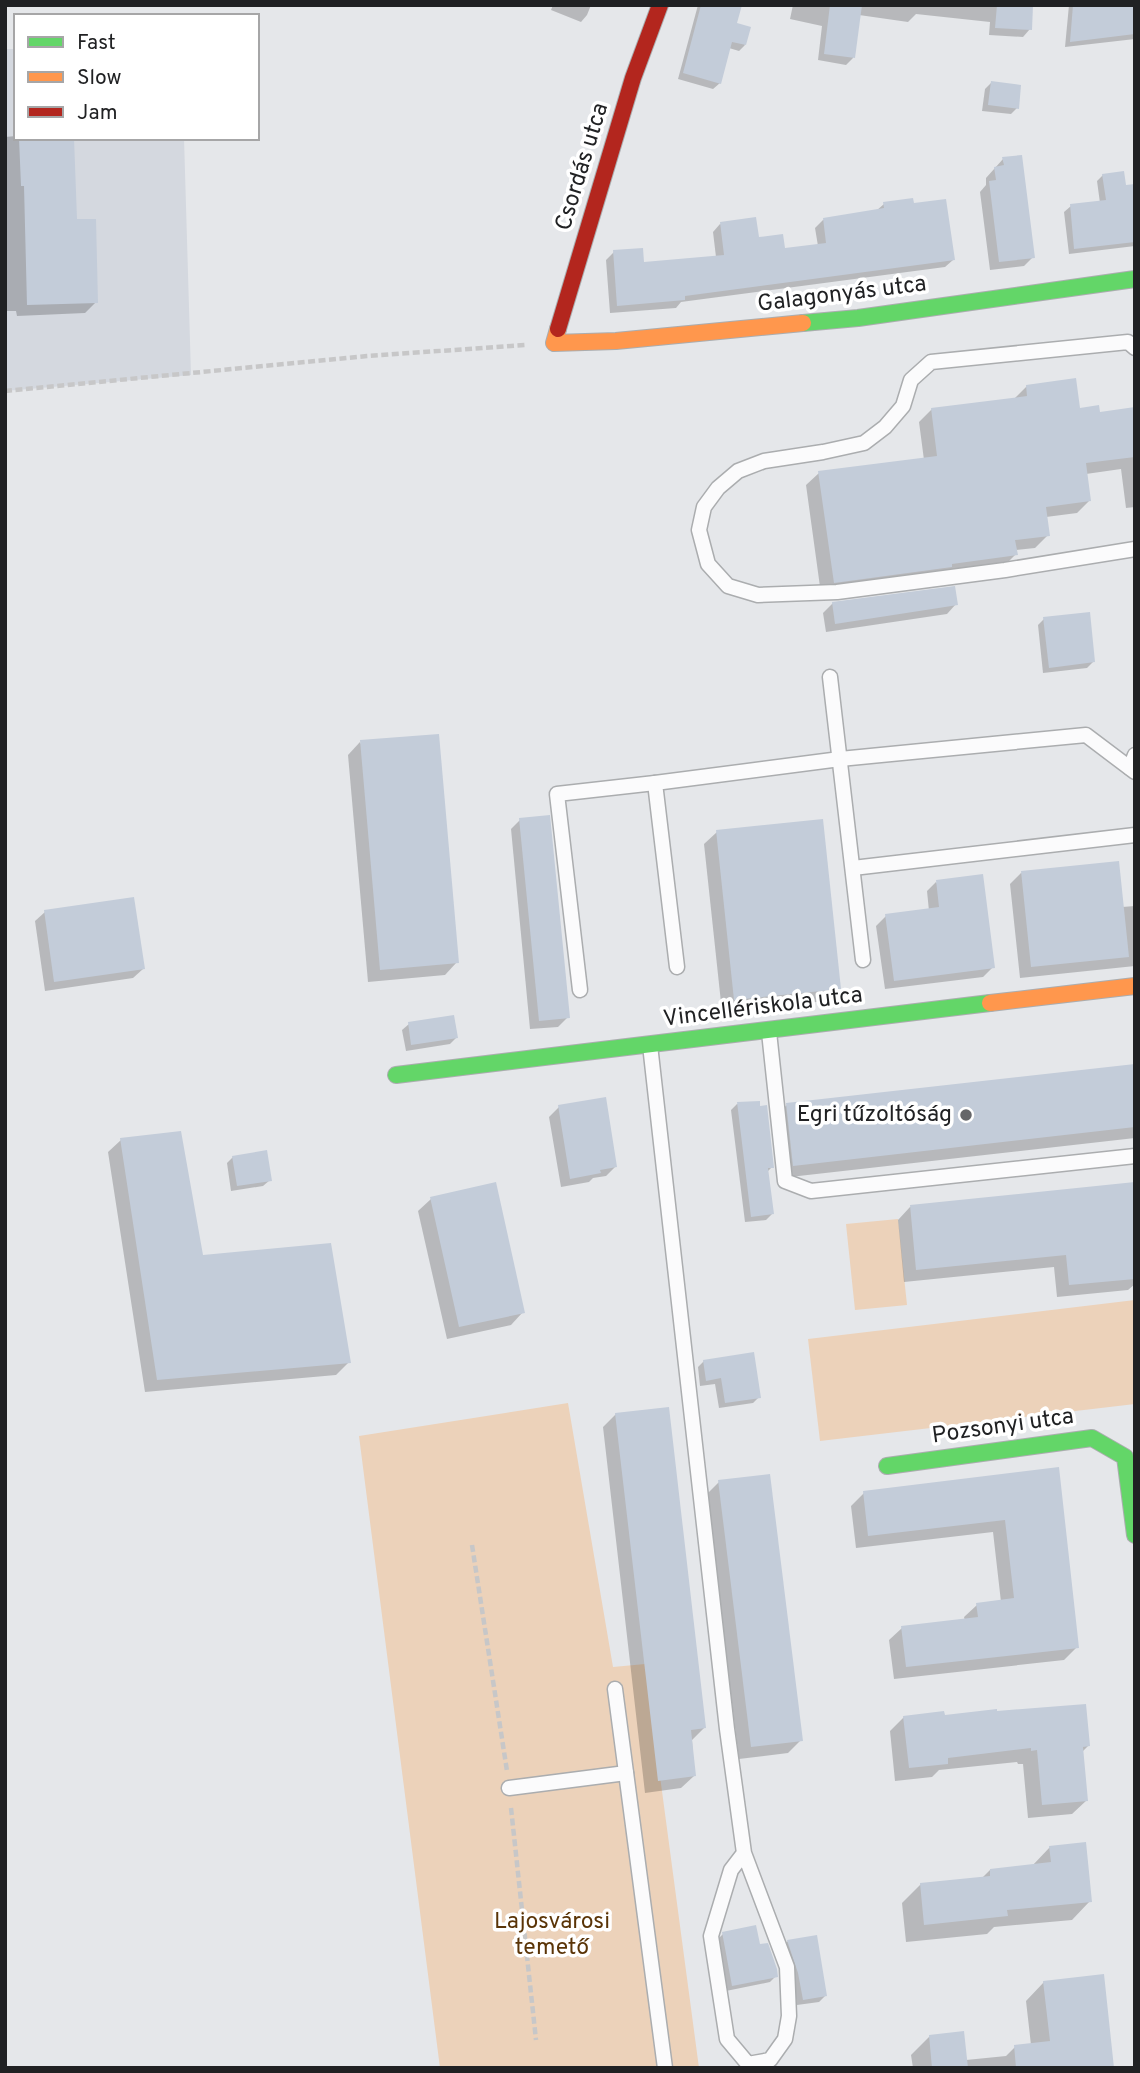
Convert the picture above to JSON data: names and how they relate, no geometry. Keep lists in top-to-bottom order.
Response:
{
  "streets": {
    "street": [
      "Csordás utca",
      "Galagonyás utca",
      "Vincellériskola utca",
      "Pozsonyi utca"
    ]
  },
  "crossings": [
    ["Csordás utca", "Galagonyás utca"]
  ],
  "parks": ["Lajosvárosi temető"],
  "places": ["Egri tűzoltóság"],
  "legend": ["Fast", "Slow", "Jam"]
}
